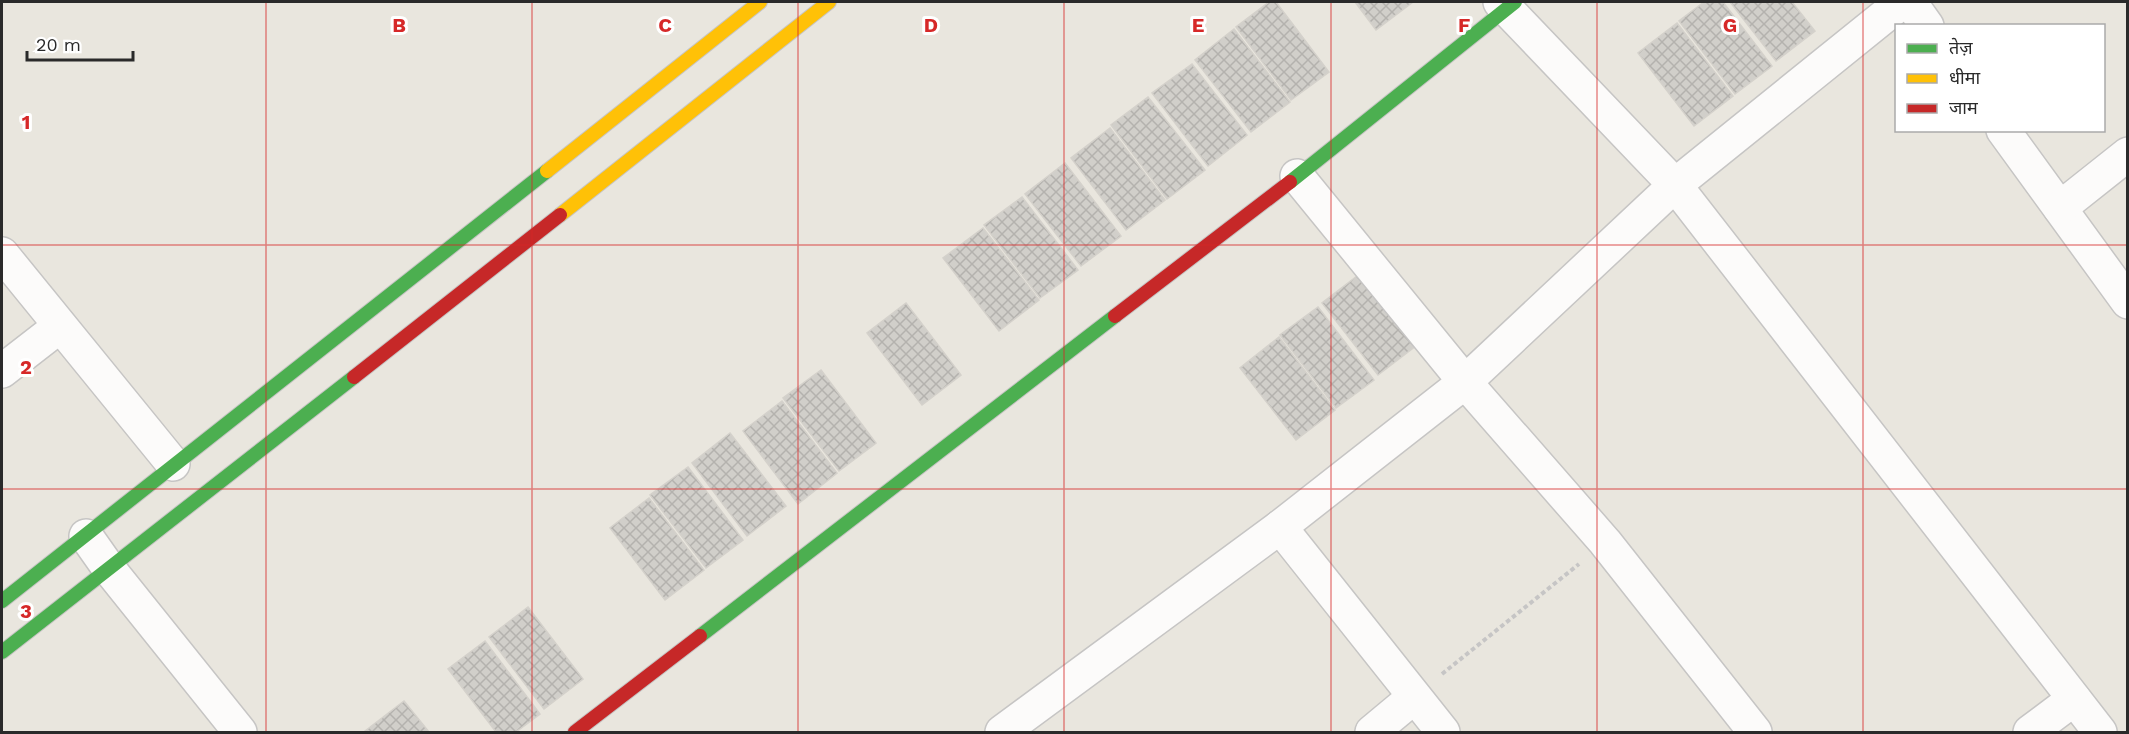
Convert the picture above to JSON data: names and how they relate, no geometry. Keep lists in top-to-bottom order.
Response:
{
  "legend": ["तेज़", "धीमा", "जाम"],
  "scale_bar": "20 m",
  "grid": {
    "columns": [
      "B",
      "C",
      "D",
      "E",
      "F",
      "G"
    ],
    "rows": ["1", "2", "3"]
  }
}
